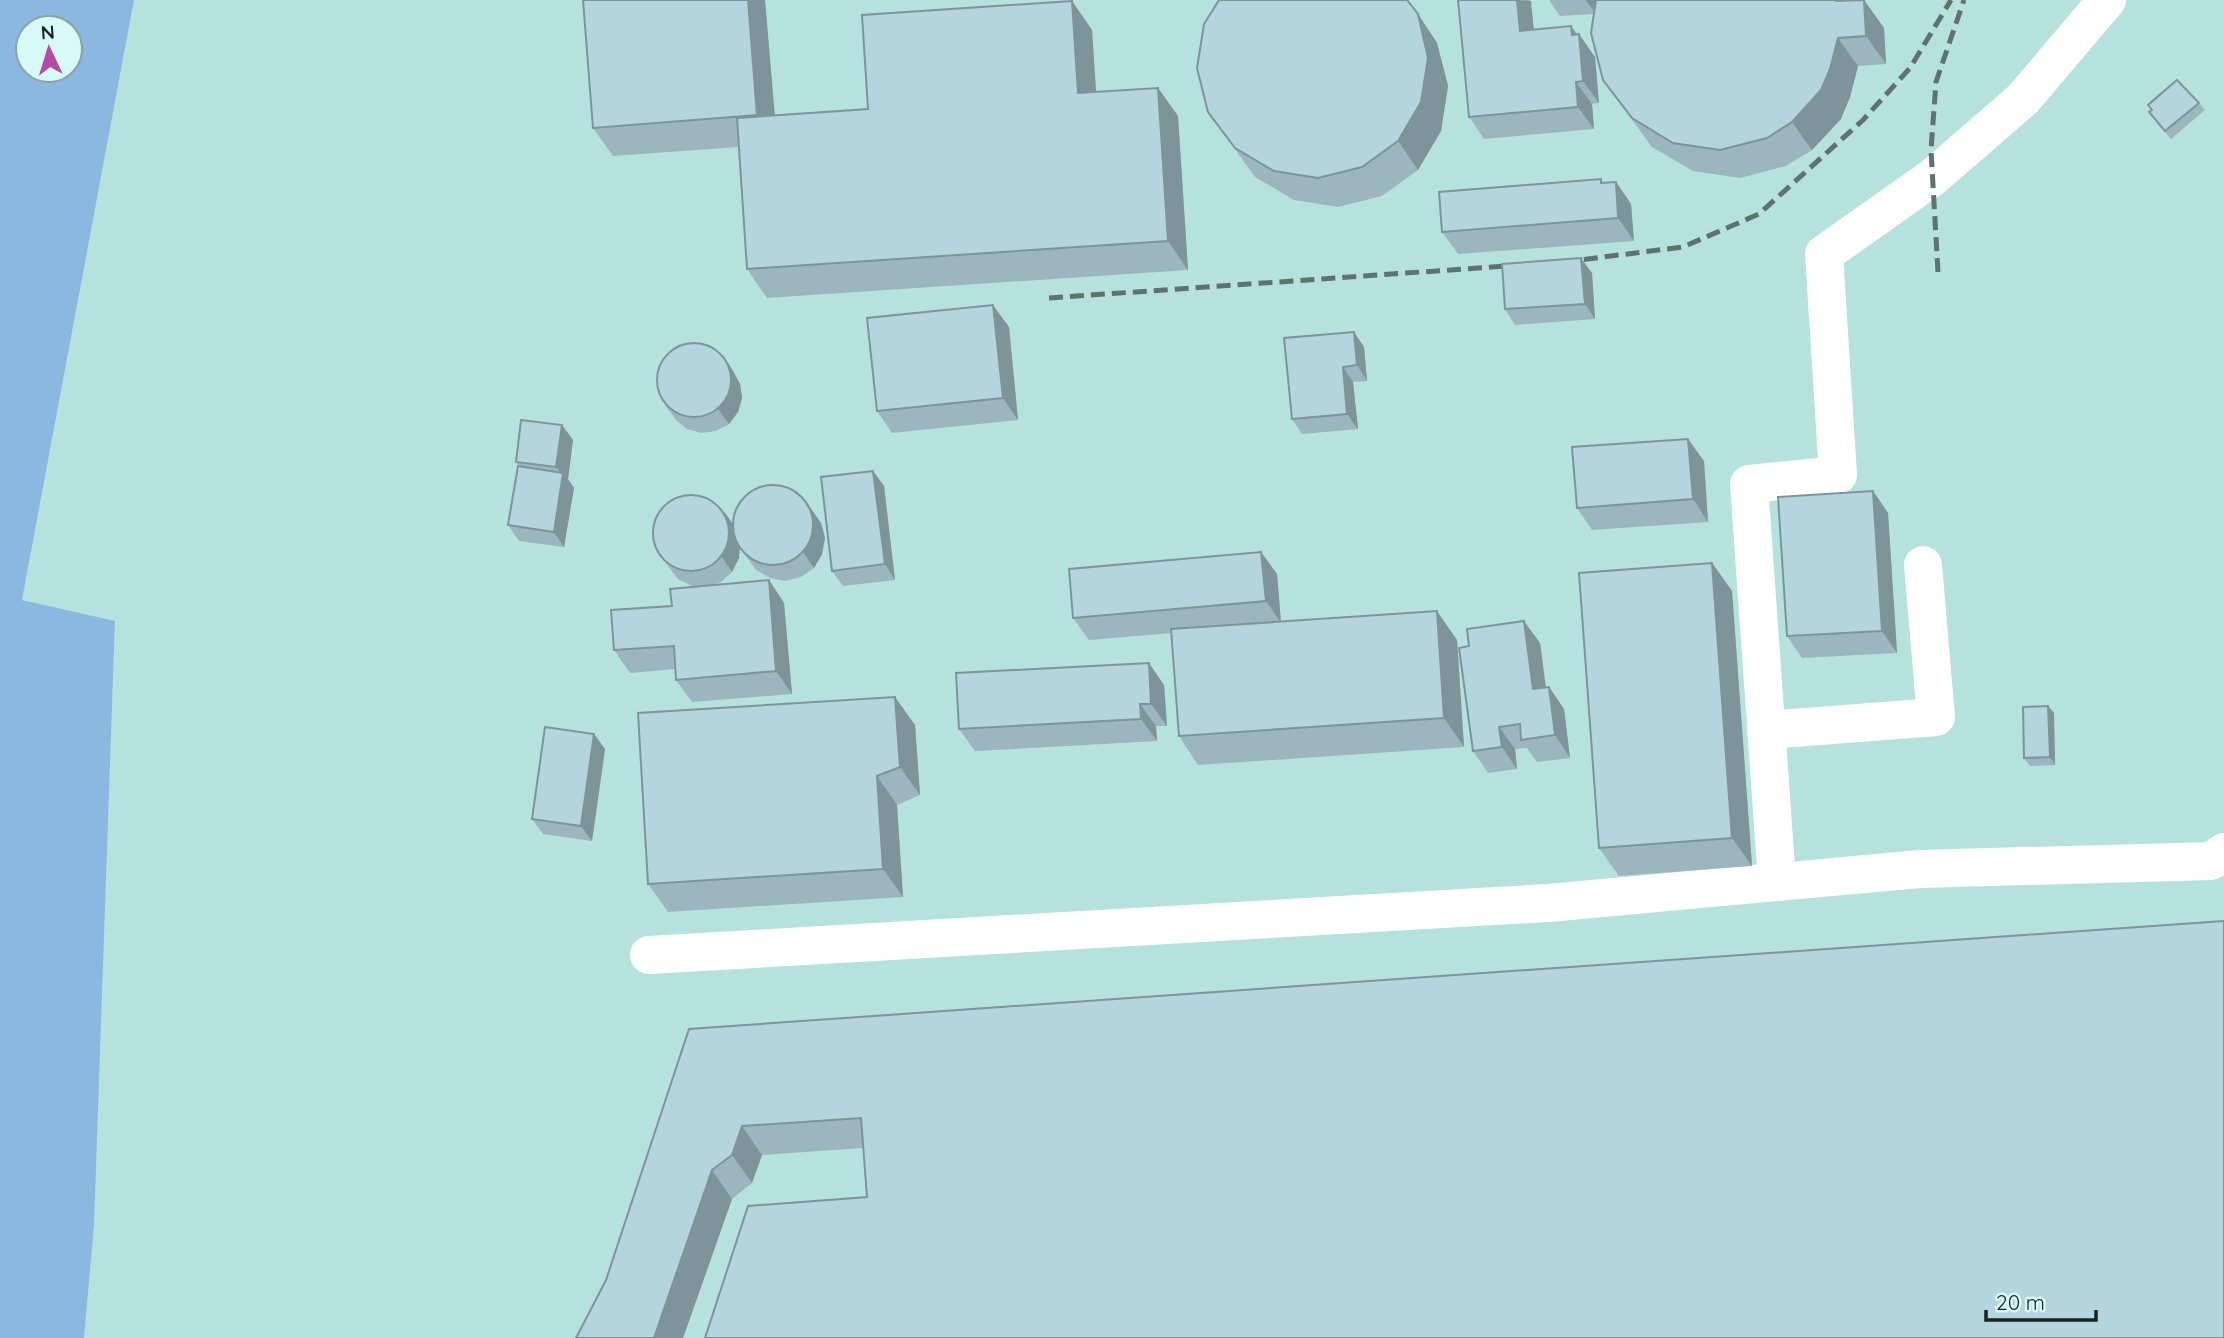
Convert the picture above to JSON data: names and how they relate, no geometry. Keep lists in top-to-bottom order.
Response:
{
  "scale_bar": "20 m",
  "north": "top"
}
